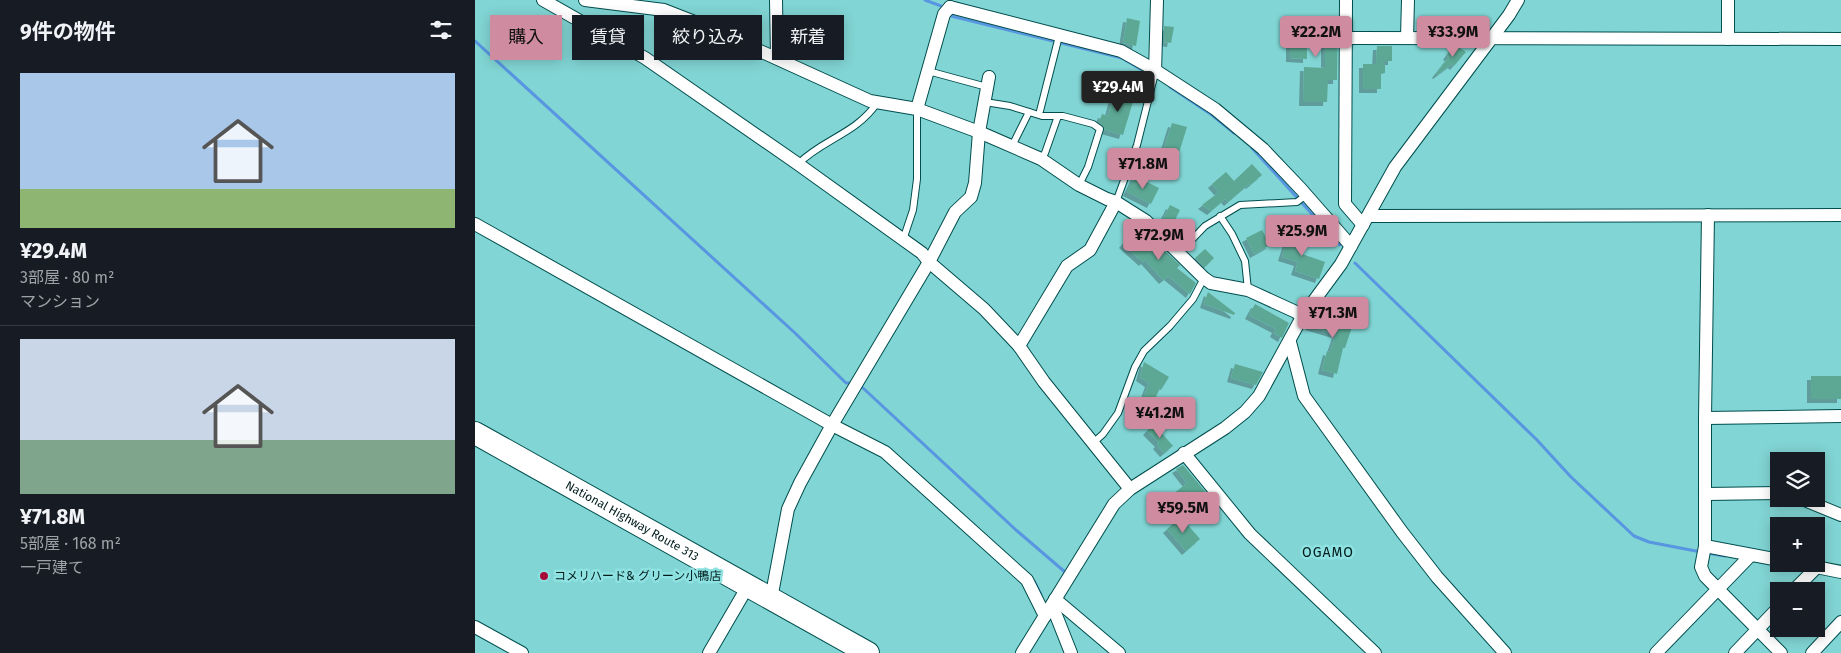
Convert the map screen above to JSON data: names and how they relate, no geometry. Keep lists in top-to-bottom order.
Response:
{
  "streets": {
    "highway": ["National Highway Route 313"]
  },
  "districts": ["OGAMO"],
  "places": ["コメリハード& グリーン小鴨店"],
  "page": {
    "heading": "9件の物件",
    "chip": [
      "購入",
      "賃貸",
      "絞り込み",
      "新着"
    ],
    "price": [
      "¥22.2M",
      "¥33.9M",
      "¥29.4M",
      "¥71.8M",
      "¥25.9M",
      "¥72.9M",
      "¥71.3M",
      "¥41.2M",
      "¥59.5M"
    ],
    "list": [
      {
        "name": "¥29.4M",
        "note": "3部屋 · 80 m² · マンション"
      },
      {
        "name": "¥71.8M",
        "note": "5部屋 · 168 m² · 一戸建て"
      }
    ],
    "map_buttons": ["+", "−"]
  }
}
